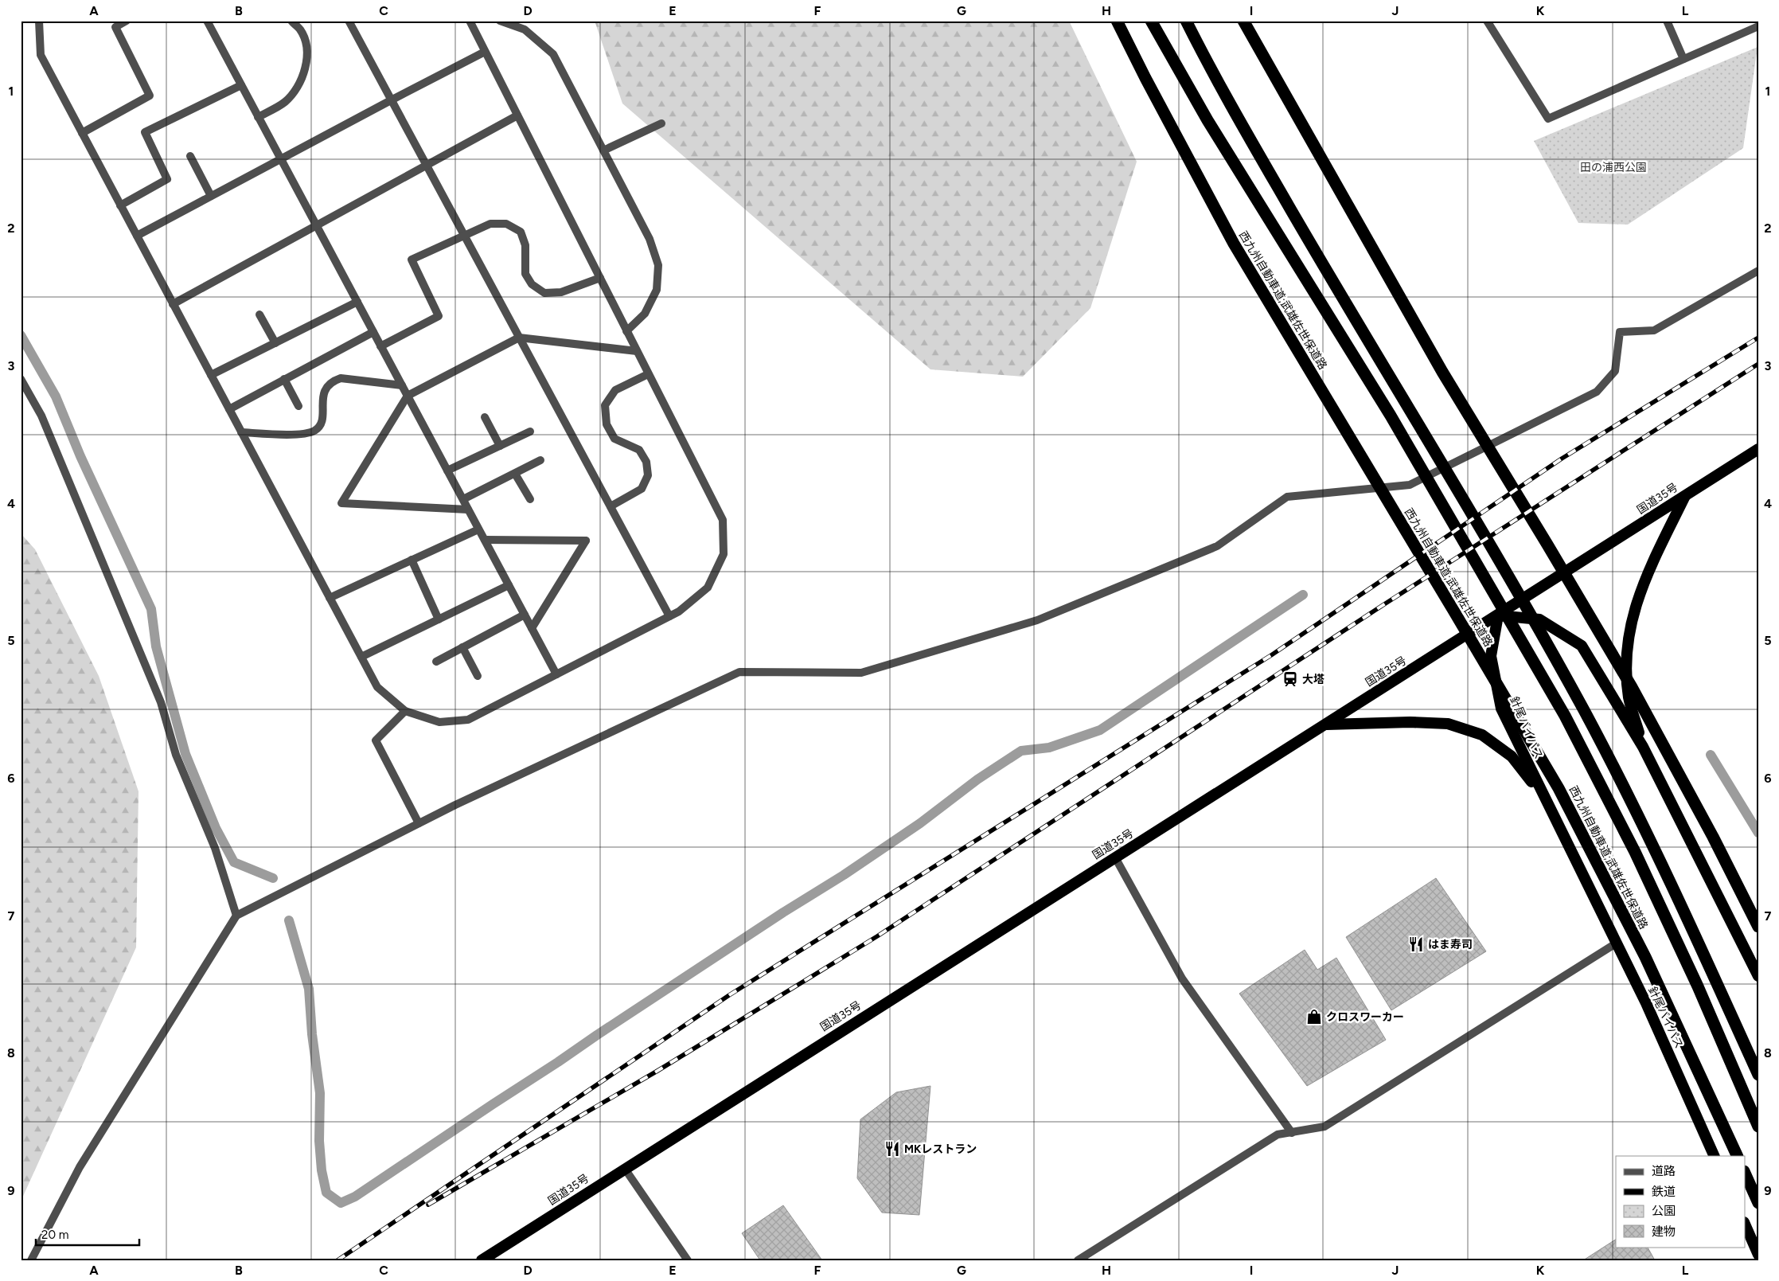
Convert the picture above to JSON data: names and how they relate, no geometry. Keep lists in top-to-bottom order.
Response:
{
  "streets": {
    "highway": ["西九州自動車道;武雄佐世保道路", "国道35号", "針尾バイパス"]
  },
  "crossings": [
    ["国道35号", "針尾バイパス"]
  ],
  "parks": ["田の浦西公園"],
  "places": {
    "station": ["大塔"],
    "restaurant": ["はま寿司", "MKレストラン"],
    "shop": ["クロスワーカー"]
  },
  "legend": [
    "道路",
    "鉄道",
    "公園",
    "建物"
  ],
  "scale_bar": "20 m",
  "grid": {
    "columns": [
      "A",
      "B",
      "C",
      "D",
      "E",
      "F",
      "G",
      "H",
      "I",
      "J",
      "K",
      "L"
    ],
    "rows": [
      "1",
      "2",
      "3",
      "4",
      "5",
      "6",
      "7",
      "8",
      "9"
    ]
  }
}
